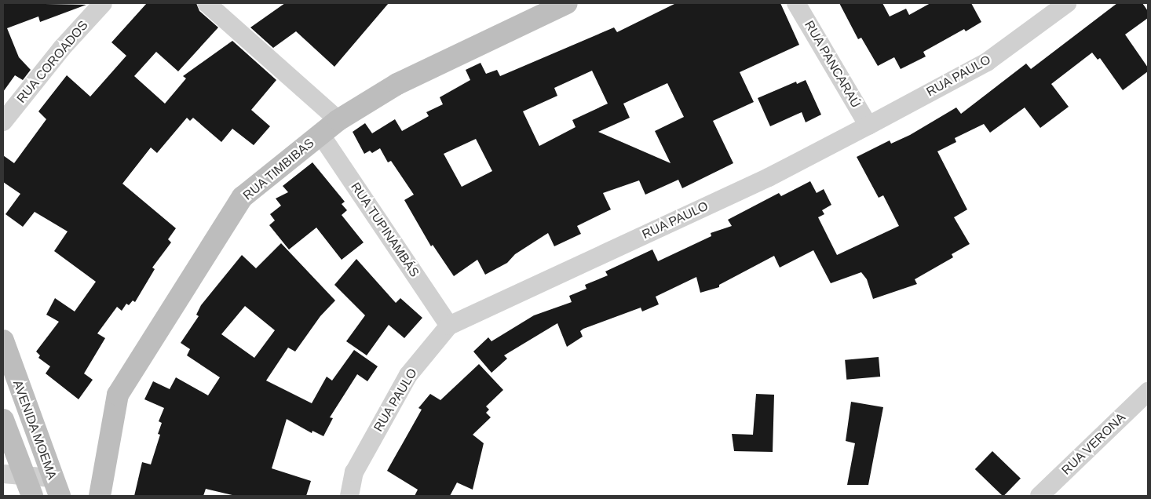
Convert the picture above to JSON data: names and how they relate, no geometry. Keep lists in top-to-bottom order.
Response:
{
  "streets": {
    "main road": ["RUA TIMBIBAS", "AVENIDA MOEMA"],
    "street": [
      "RUA COROADOS",
      "RUA PANCARAÚ",
      "RUA PAULO",
      "RUA TUPINAMBÁS",
      "RUA VERONA"
    ]
  },
  "crossings": [
    ["RUA PANCARAÚ", "RUA PAULO"],
    ["RUA PAULO", "RUA TUPINAMBÁS"],
    ["RUA TIMBIBAS", "RUA TUPINAMBÁS"]
  ]
}
